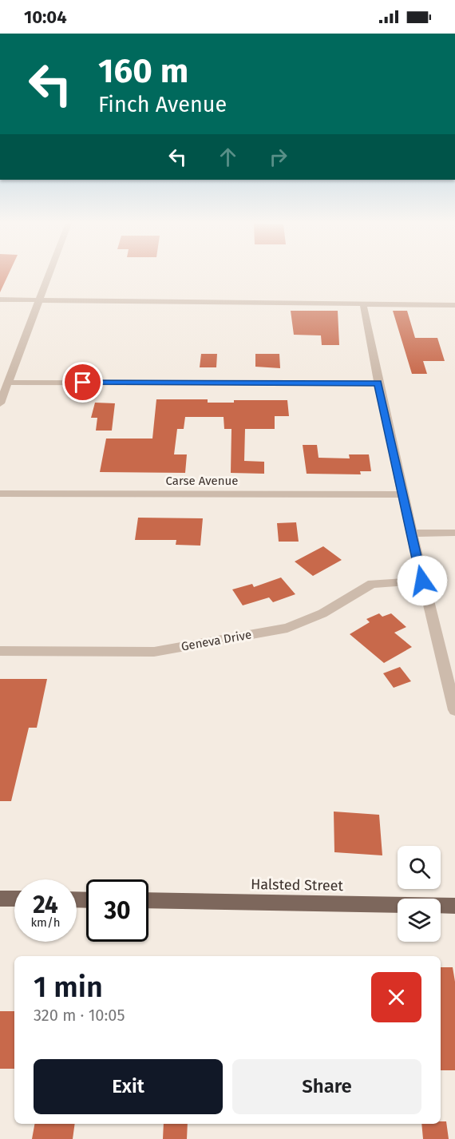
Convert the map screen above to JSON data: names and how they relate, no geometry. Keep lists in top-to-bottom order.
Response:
{
  "streets": {
    "main road": ["Halsted Street"],
    "street": ["Carse Avenue", "Geneva Drive"]
  },
  "page": {
    "status": "10:04",
    "turn": ["160 m", "Finch Avenue"],
    "speed": "24 km/h",
    "limit": "30",
    "heading": ["1 min", "320 m · 10:05"],
    "buttons": ["Exit", "Share"]
  }
}
